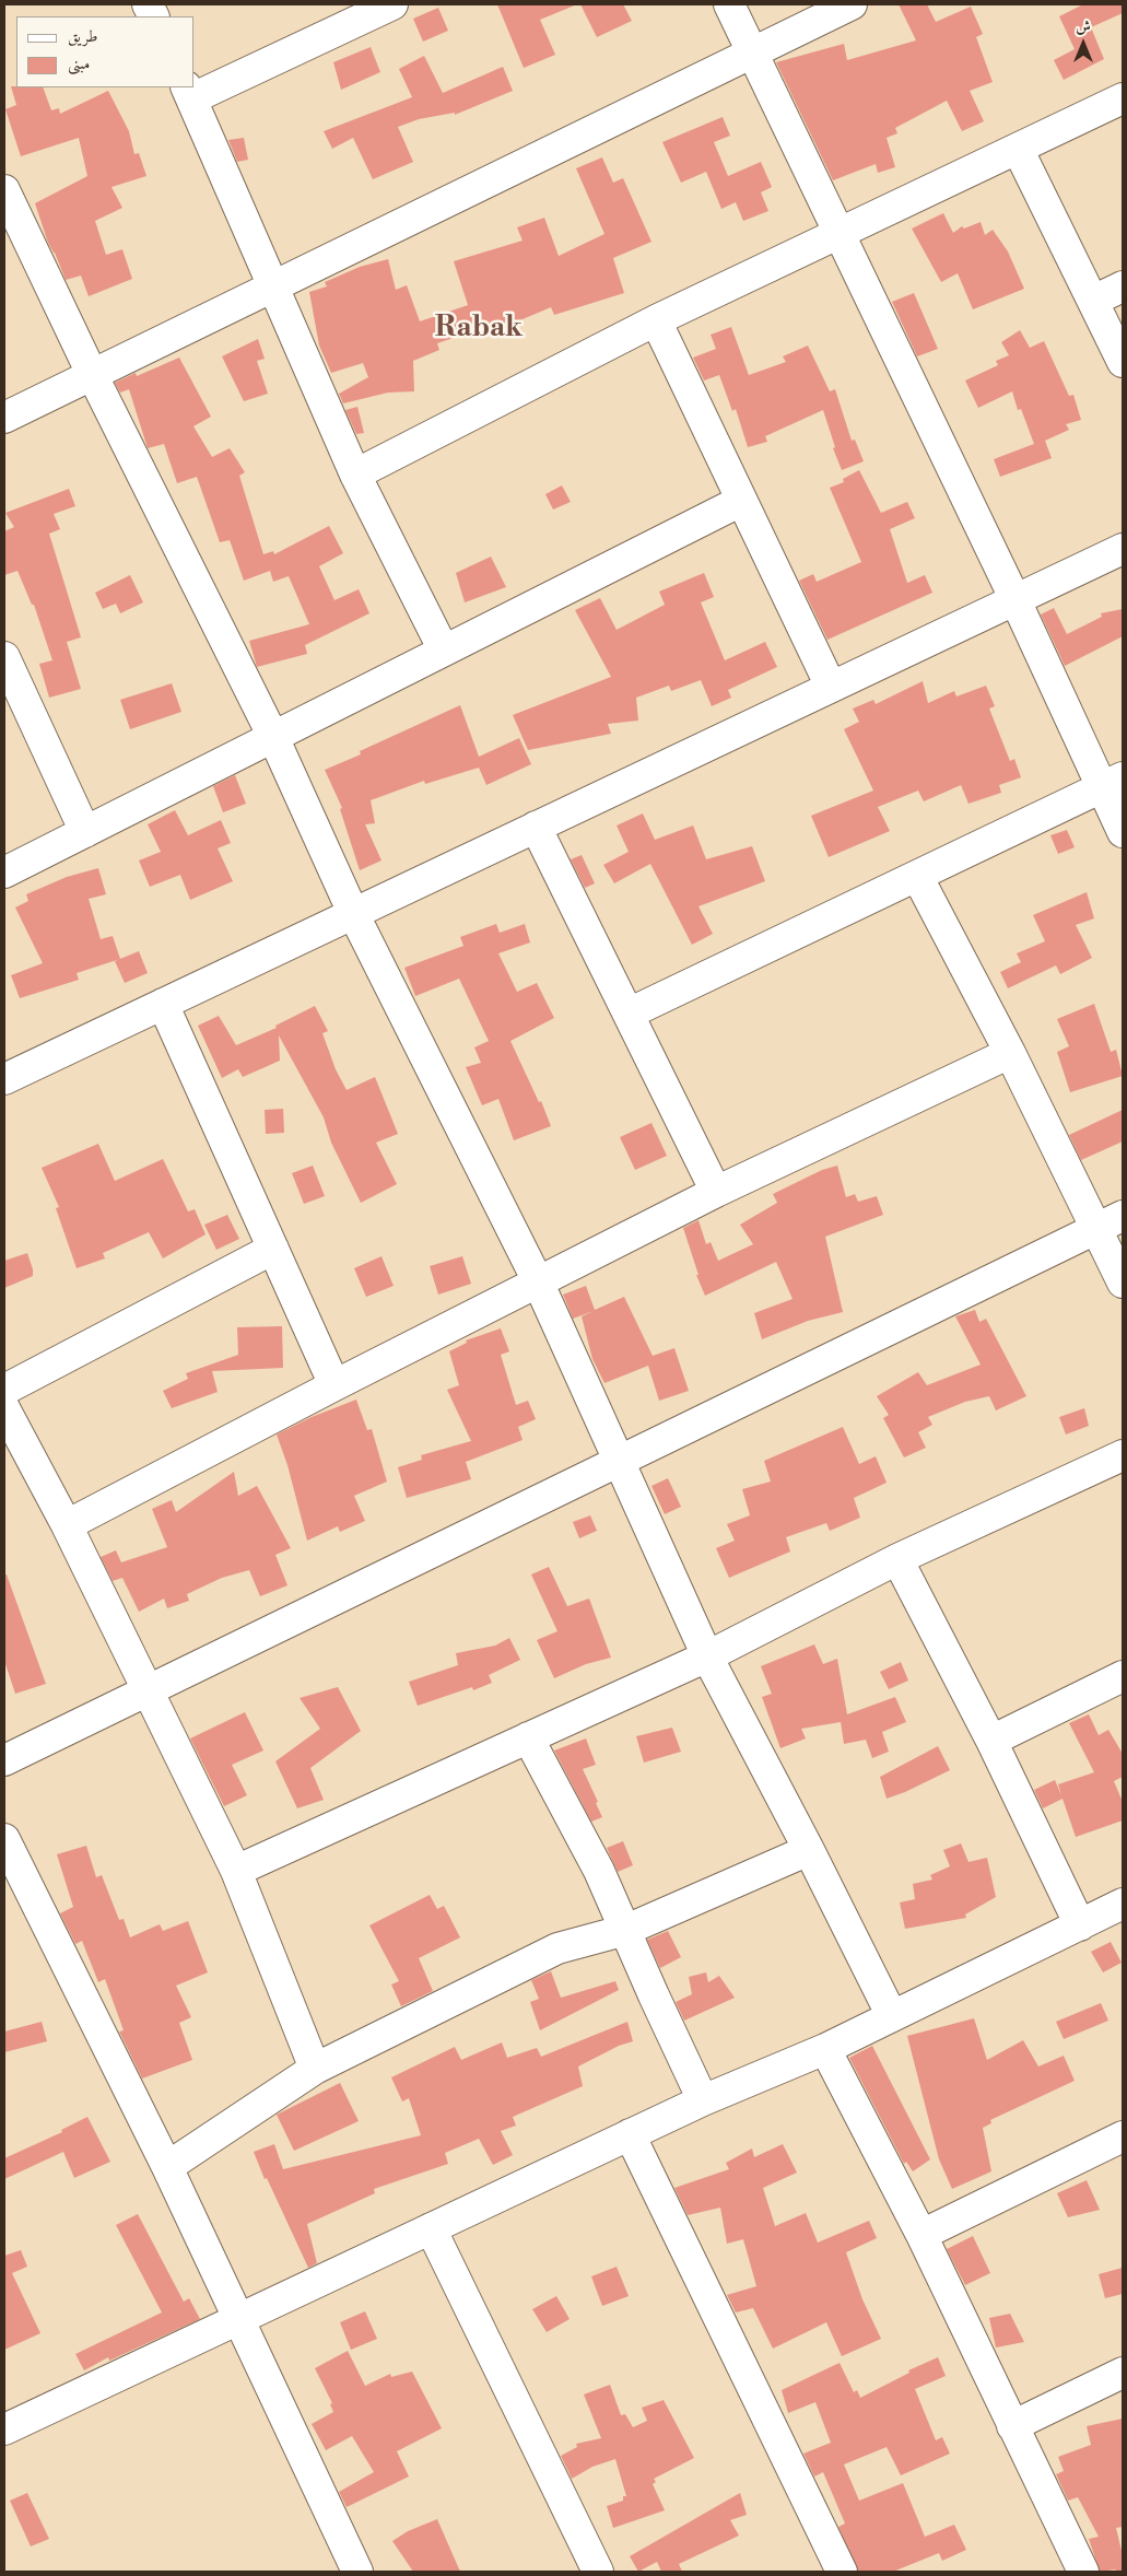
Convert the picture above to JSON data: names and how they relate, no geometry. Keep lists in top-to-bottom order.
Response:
{
  "districts": ["Rabak"],
  "legend": ["طريق", "مبنى"],
  "north": "top"
}
